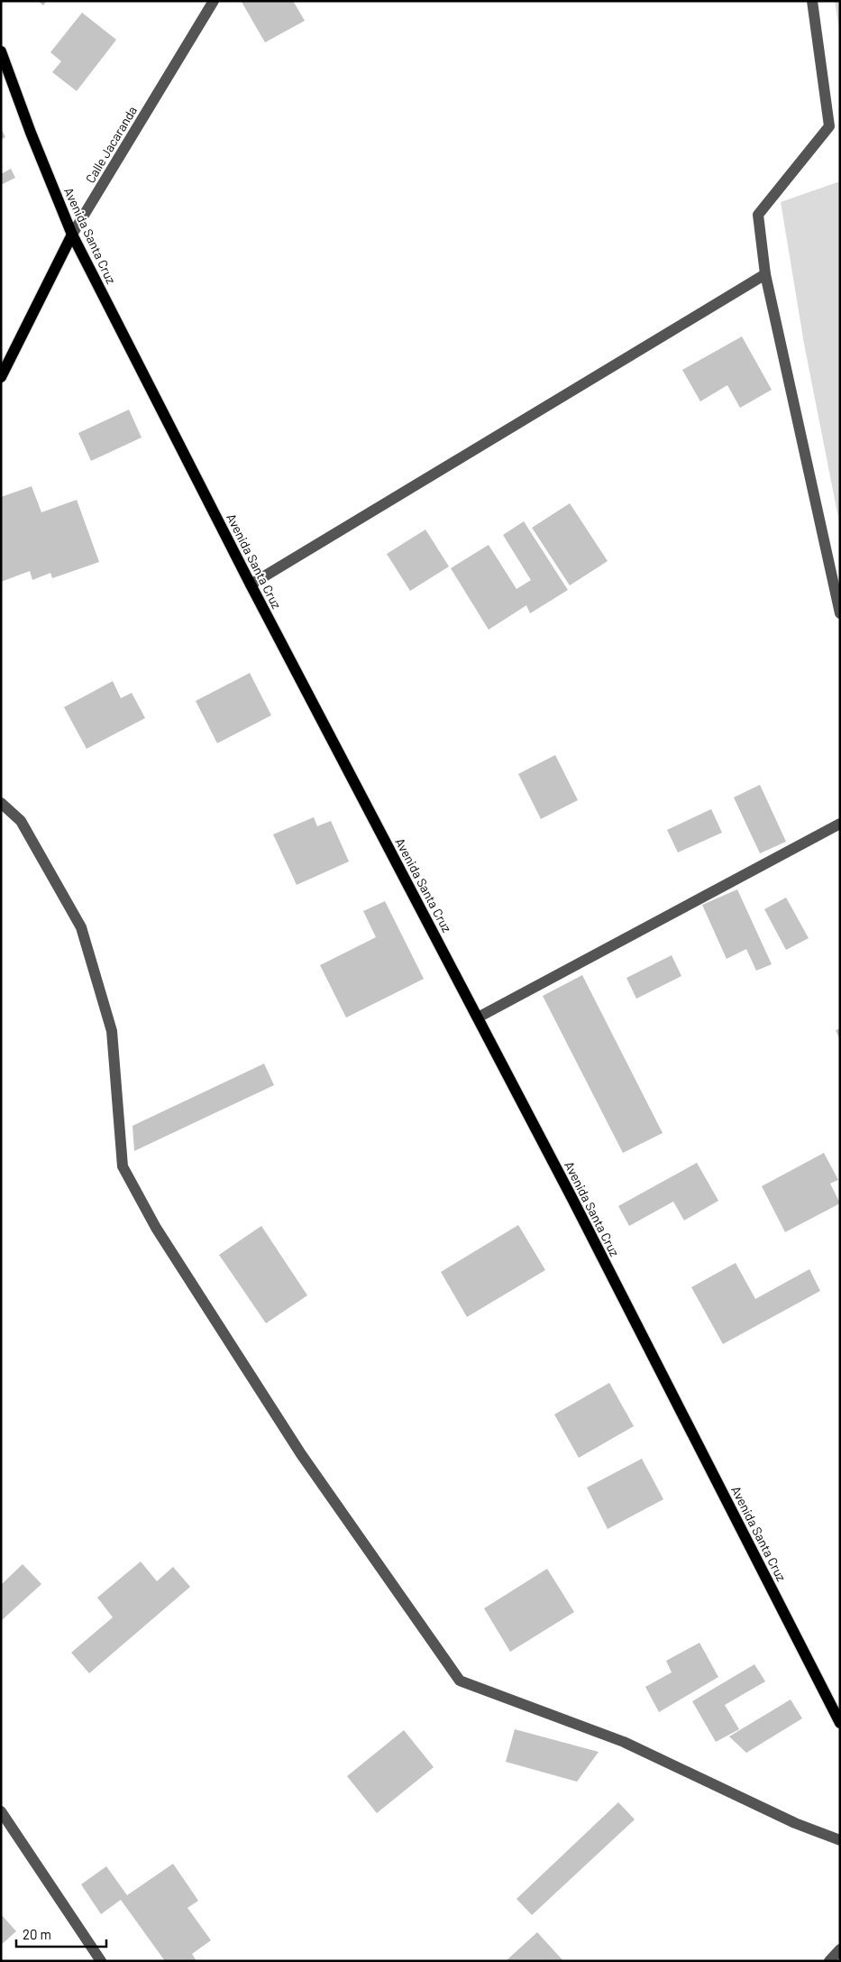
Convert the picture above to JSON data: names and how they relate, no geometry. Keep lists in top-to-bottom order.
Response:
{
  "streets": {
    "main road": ["Calle Jacaranda", "Avenida Santa Cruz"]
  },
  "crossings": [
    ["Calle Jacaranda", "Avenida Santa Cruz"]
  ],
  "scale_bar": "20 m"
}
